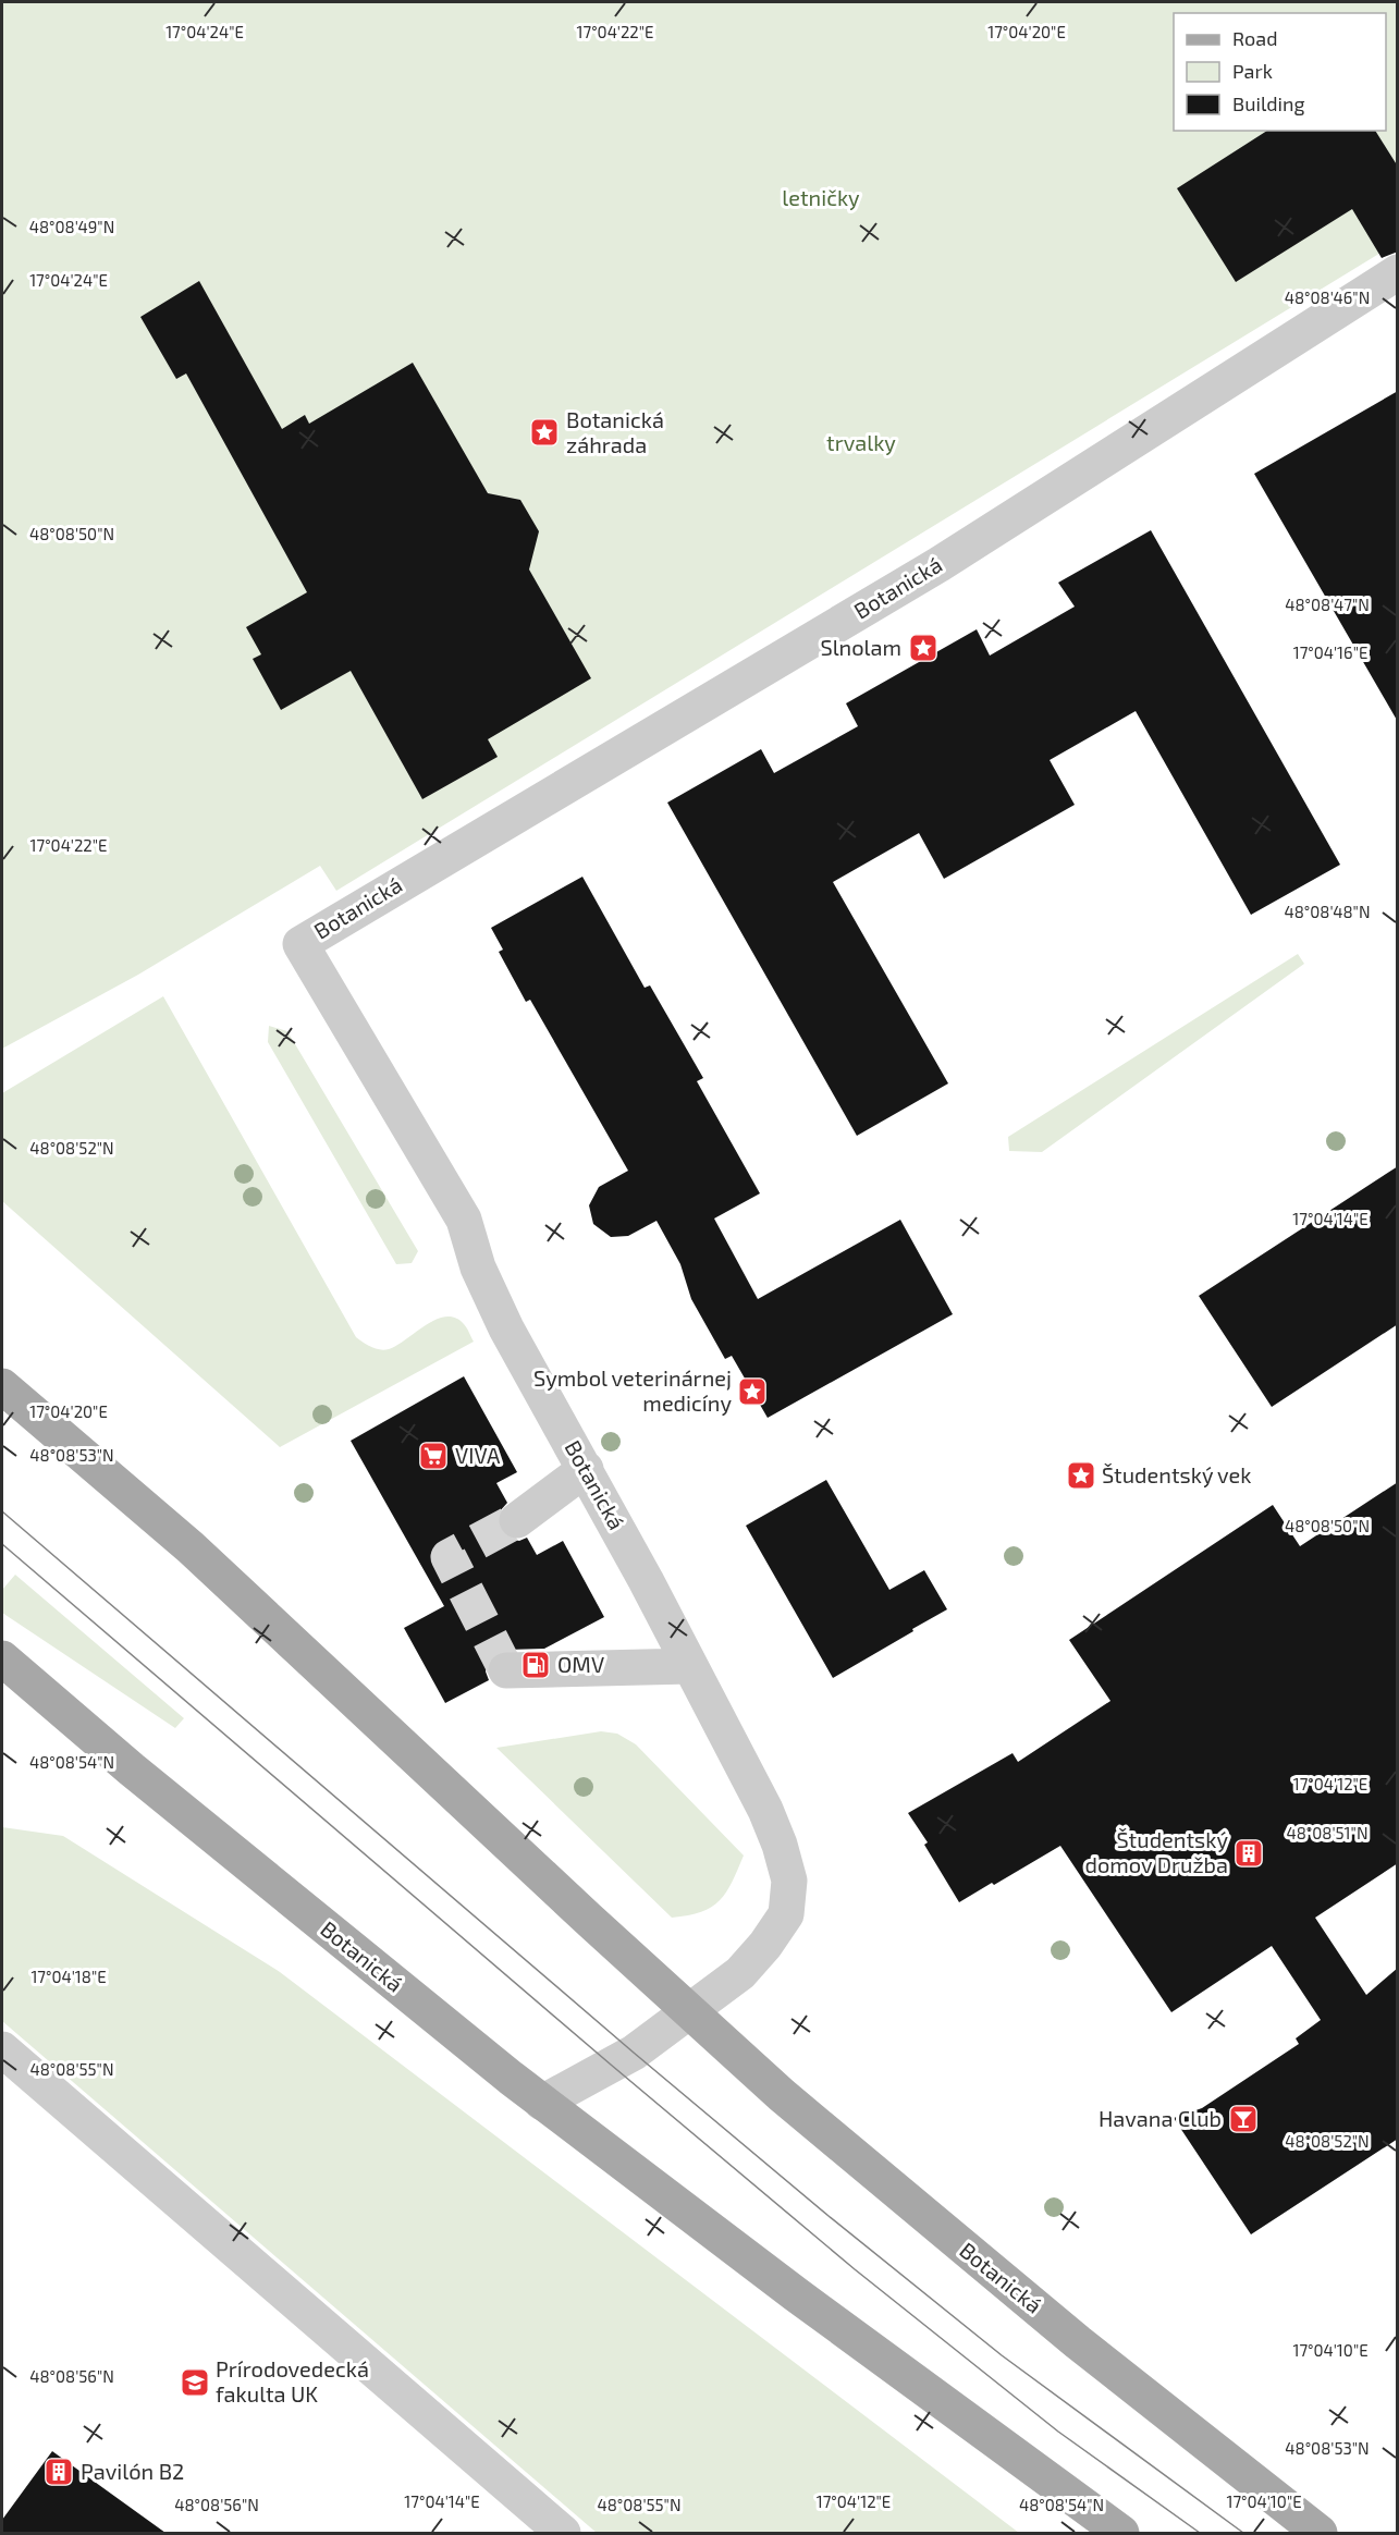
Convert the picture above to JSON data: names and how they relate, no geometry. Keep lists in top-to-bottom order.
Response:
{
  "streets": {
    "main road": ["Botanická"]
  },
  "parks": ["letničky", "trvalky"],
  "places": {
    "place": [
      "Botanická záhrada",
      "Slnolam",
      "Symbol veterinárnej medicíny",
      "Študentský vek"
    ],
    "supermarket": ["VIVA"],
    "fuel station": ["OMV"],
    "building": ["Študentský domov Družba", "Pavilón B2"],
    "bar": ["Havana Club"],
    "school or university": ["Prírodovedecká fakulta UK"]
  },
  "legend": ["Road", "Park", "Building"],
  "coordinates": [
    "17°04'24\"E",
    "17°04'22\"E",
    "17°04'20\"E",
    "48°08'49\"N",
    "48°08'46\"N",
    "48°08'50\"N",
    "48°08'47\"N",
    "17°04'16\"E",
    "48°08'48\"N",
    "48°08'52\"N",
    "17°04'14\"E",
    "48°08'53\"N",
    "48°08'54\"N",
    "17°04'12\"E",
    "48°08'51\"N",
    "17°04'18\"E",
    "48°08'55\"N",
    "17°04'10\"E",
    "48°08'56\"N"
  ]
}
